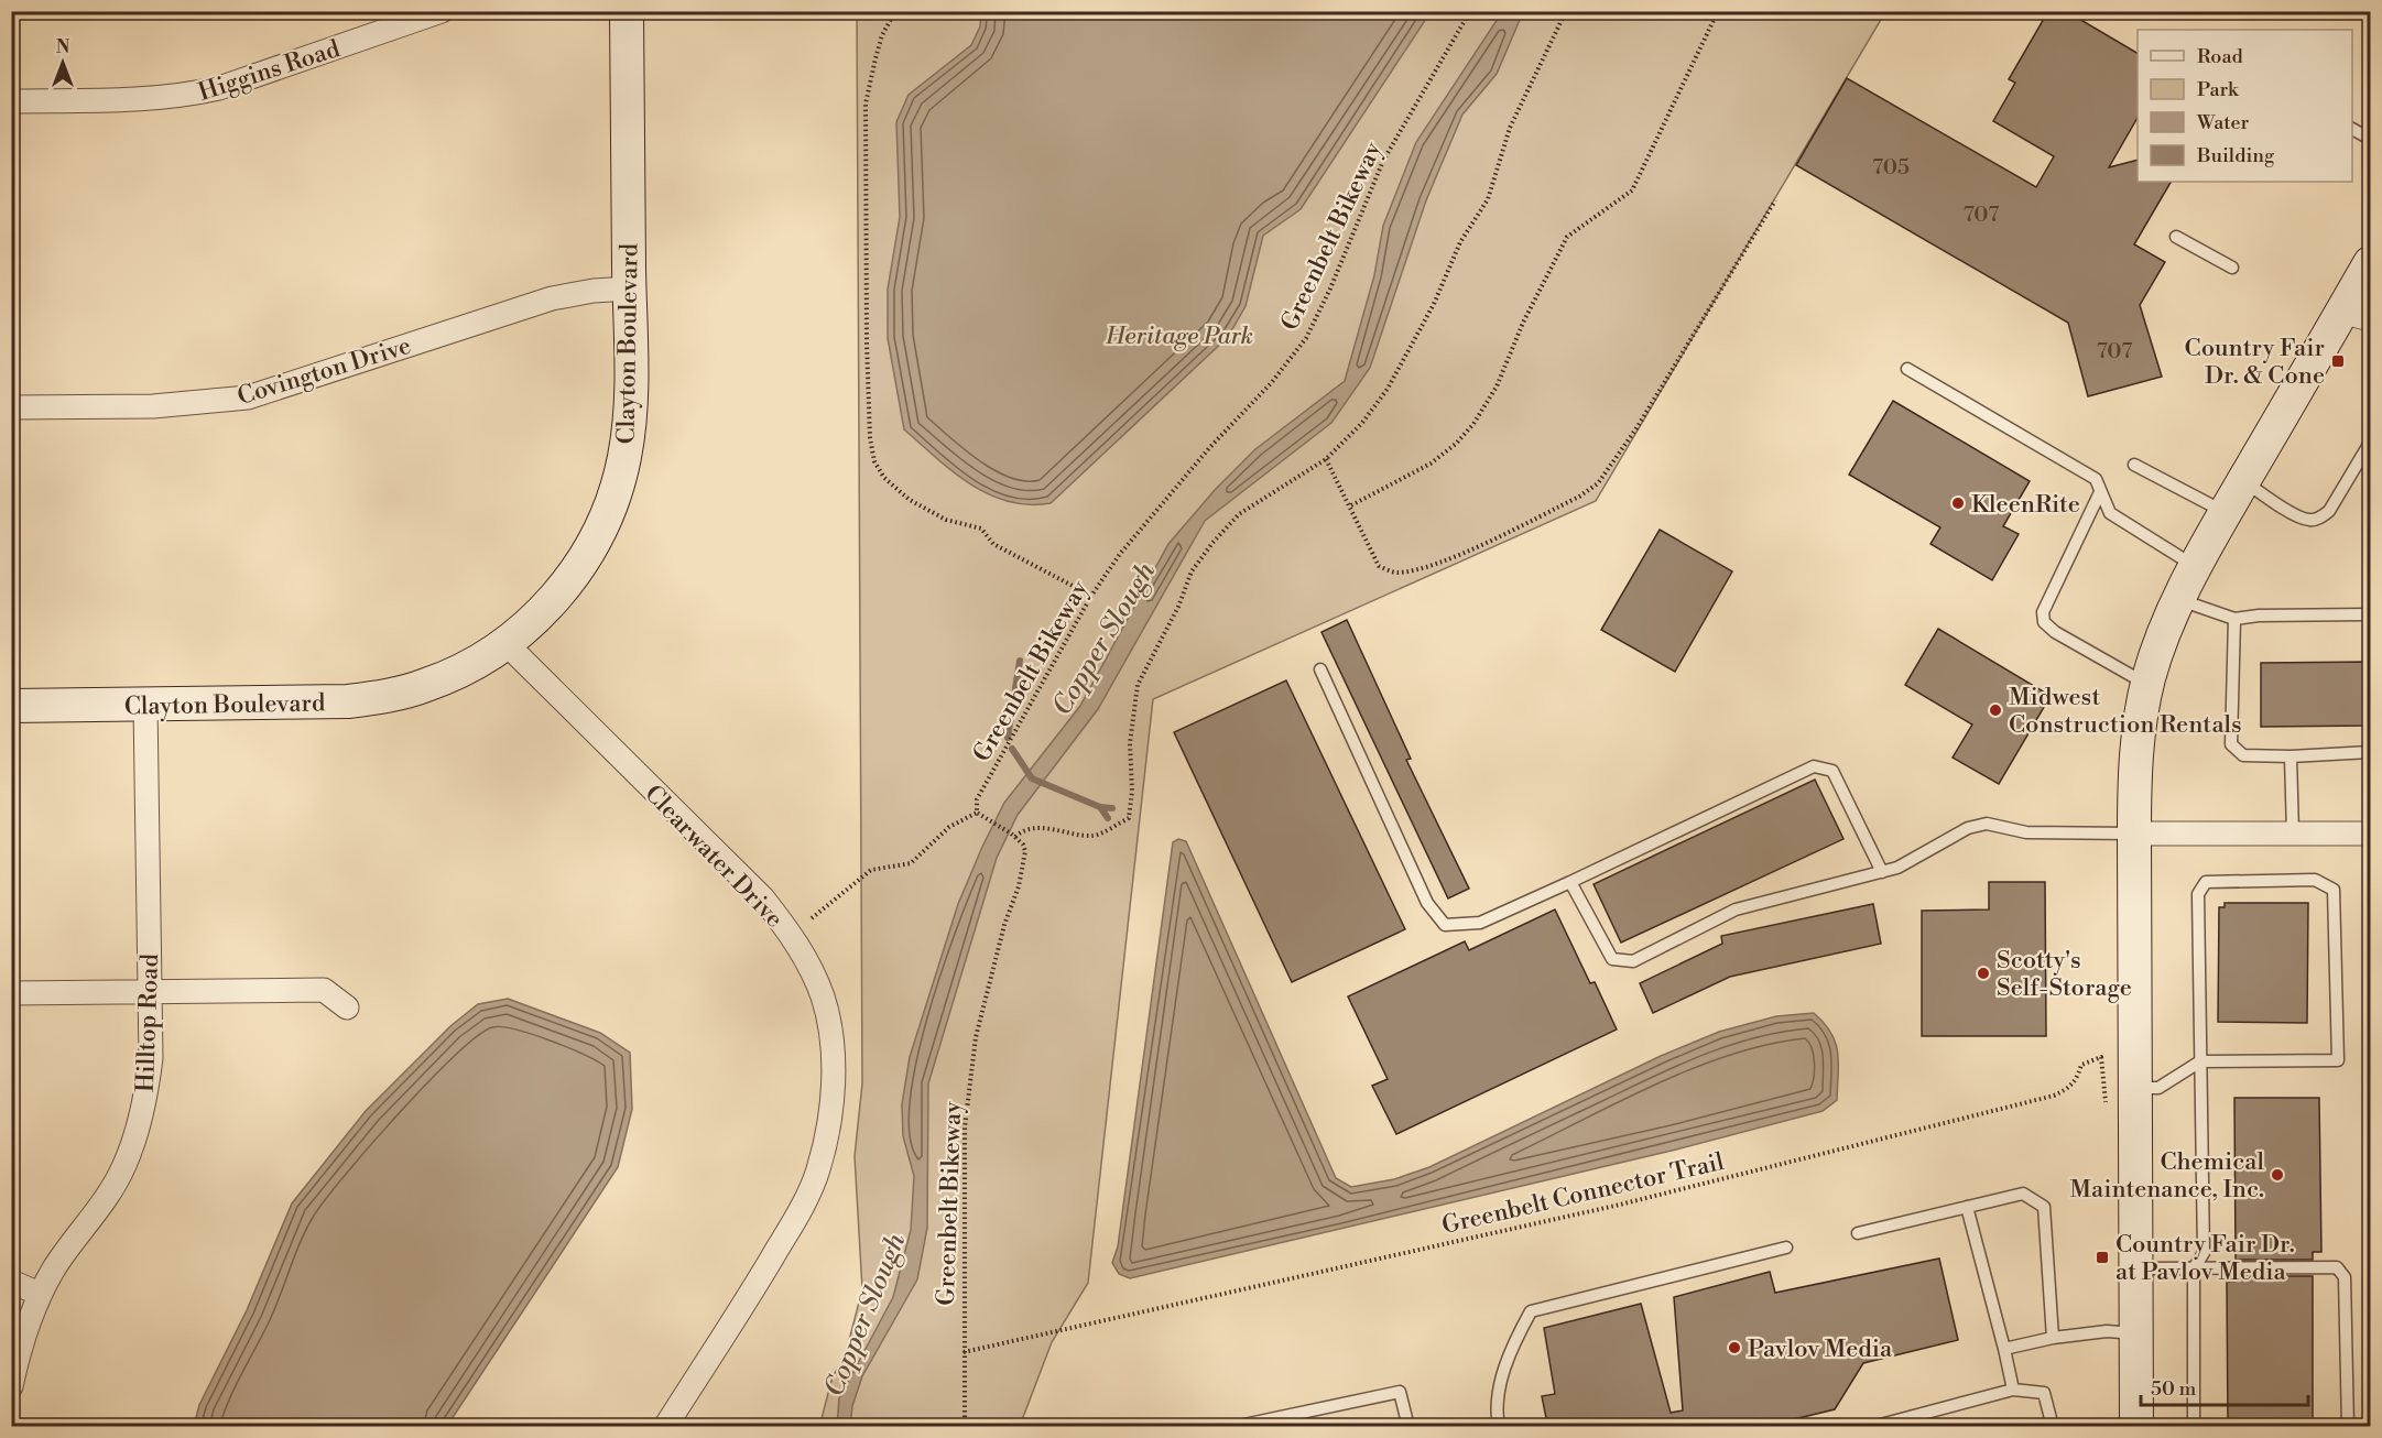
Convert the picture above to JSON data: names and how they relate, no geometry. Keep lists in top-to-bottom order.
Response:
{
  "streets": {
    "street": [
      "Higgins Road",
      "Clayton Boulevard",
      "Covington Drive",
      "Clearwater Drive",
      "Hilltop Road"
    ],
    "path": ["Greenbelt Bikeway", "Greenbelt Connector Trail"]
  },
  "crossings": [
    ["Greenbelt Bikeway", "Greenbelt Connector Trail"],
    ["Clayton Boulevard", "Covington Drive"],
    ["Clayton Boulevard", "Clearwater Drive"],
    ["Clayton Boulevard", "Hilltop Road"]
  ],
  "water": ["Copper Slough"],
  "parks": ["Heritage Park"],
  "places": {
    "transit": ["Country Fair Dr. & Cone", "Country Fair Dr. at Pavlov Media"],
    "other": [
      "KleenRite",
      "Midwest Construction Rentals",
      "Scotty's Self-Storage",
      "Chemical Maintenance, Inc.",
      "Pavlov Media"
    ]
  },
  "house_numbers": ["705", "707", "707"],
  "legend": [
    "Road",
    "Park",
    "Water",
    "Building"
  ],
  "scale_bar": "50 m",
  "north": "top"
}
